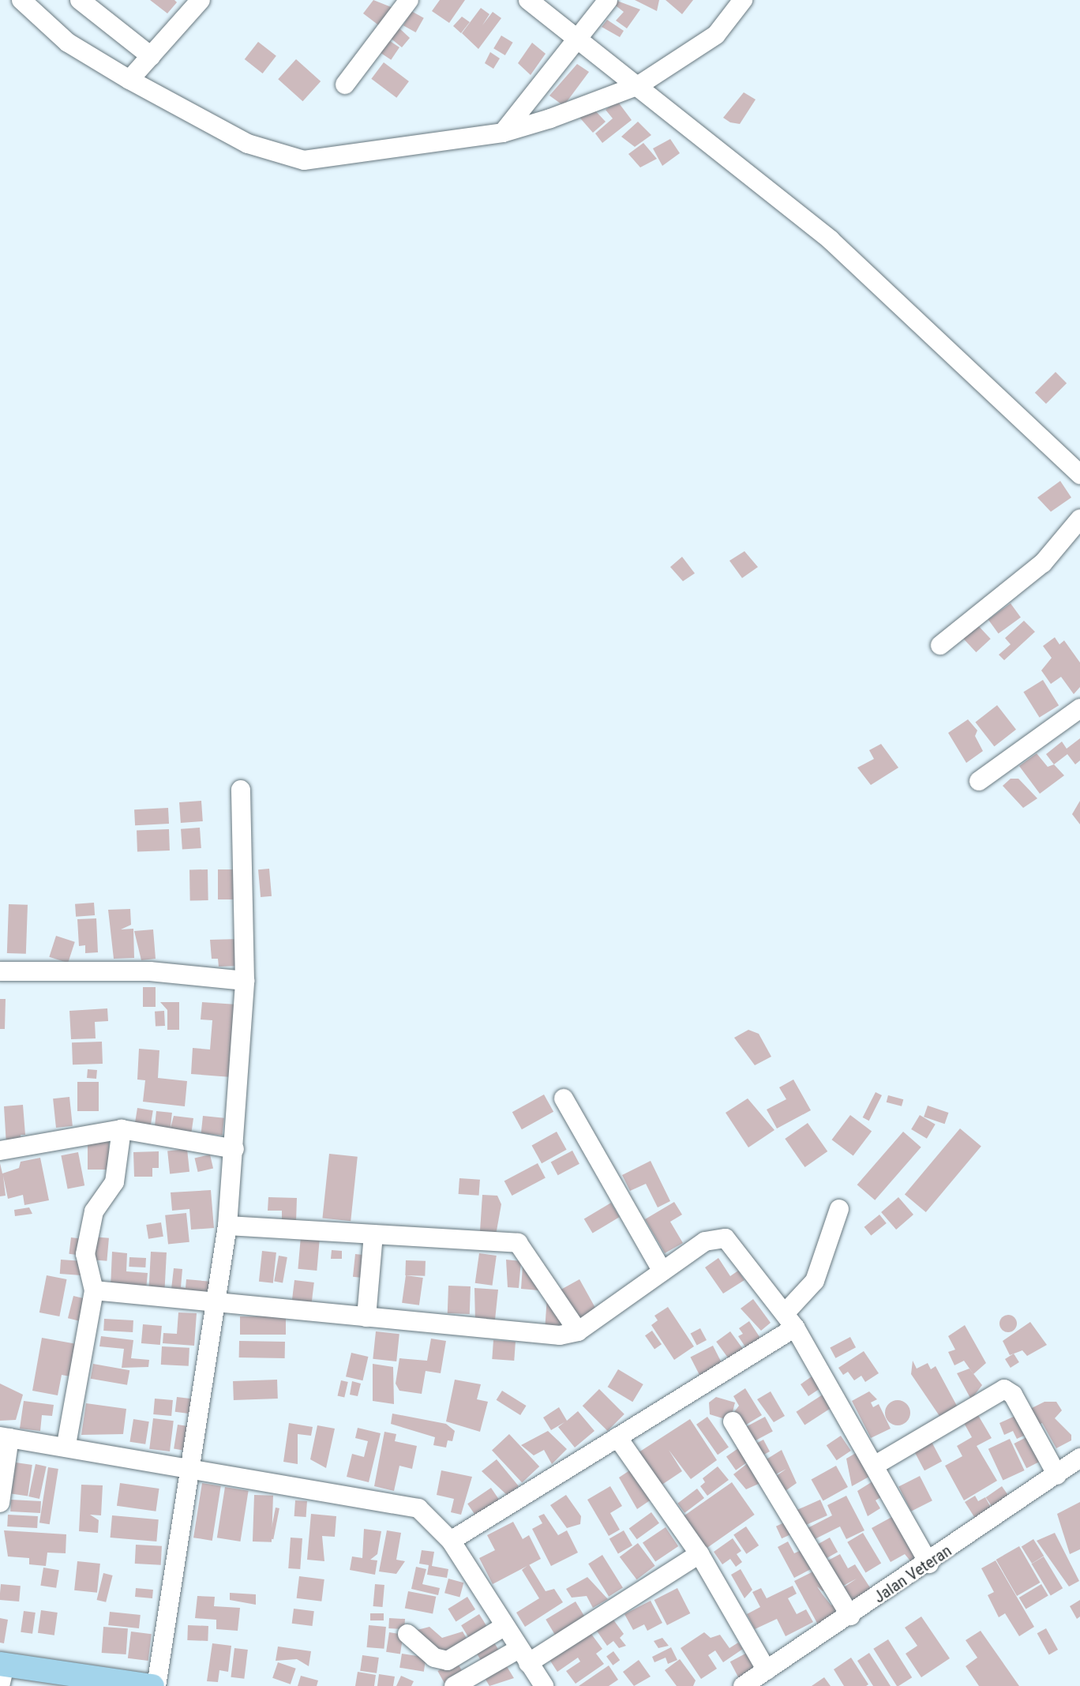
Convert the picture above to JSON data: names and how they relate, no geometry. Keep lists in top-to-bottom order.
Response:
{
  "streets": {
    "street": ["Jalan Veteran"]
  }
}
